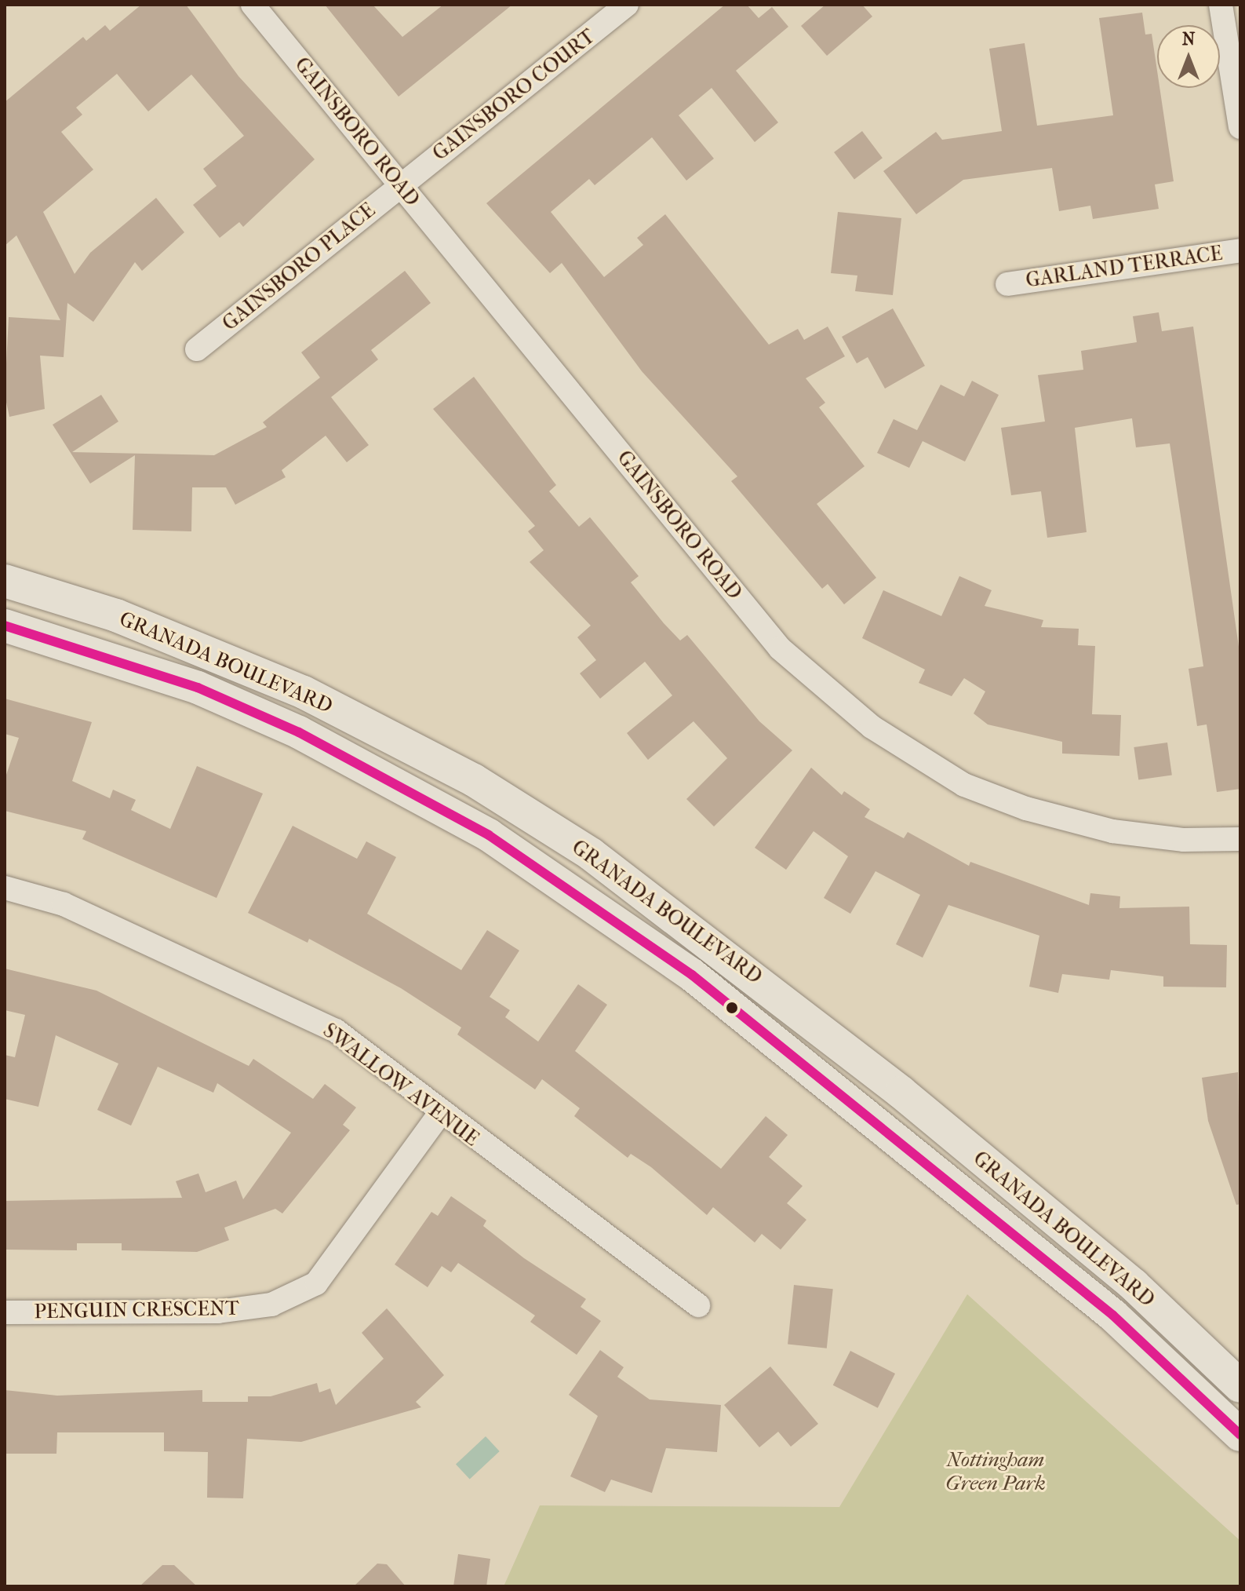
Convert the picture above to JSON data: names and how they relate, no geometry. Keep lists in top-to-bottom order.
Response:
{
  "streets": {
    "main road": ["GRANADA BOULEVARD"],
    "street": [
      "GAINSBORO COURT",
      "GAINSBORO ROAD",
      "GAINSBORO PLACE",
      "GARLAND TERRACE",
      "SWALLOW AVENUE",
      "PENGUIN CRESCENT"
    ]
  },
  "crossings": [
    ["GAINSBORO COURT", "GAINSBORO ROAD"],
    ["GAINSBORO COURT", "GAINSBORO PLACE"],
    ["GAINSBORO ROAD", "GAINSBORO PLACE"],
    ["SWALLOW AVENUE", "PENGUIN CRESCENT"]
  ],
  "parks": ["Nottingham Green Park"],
  "north": "top"
}
